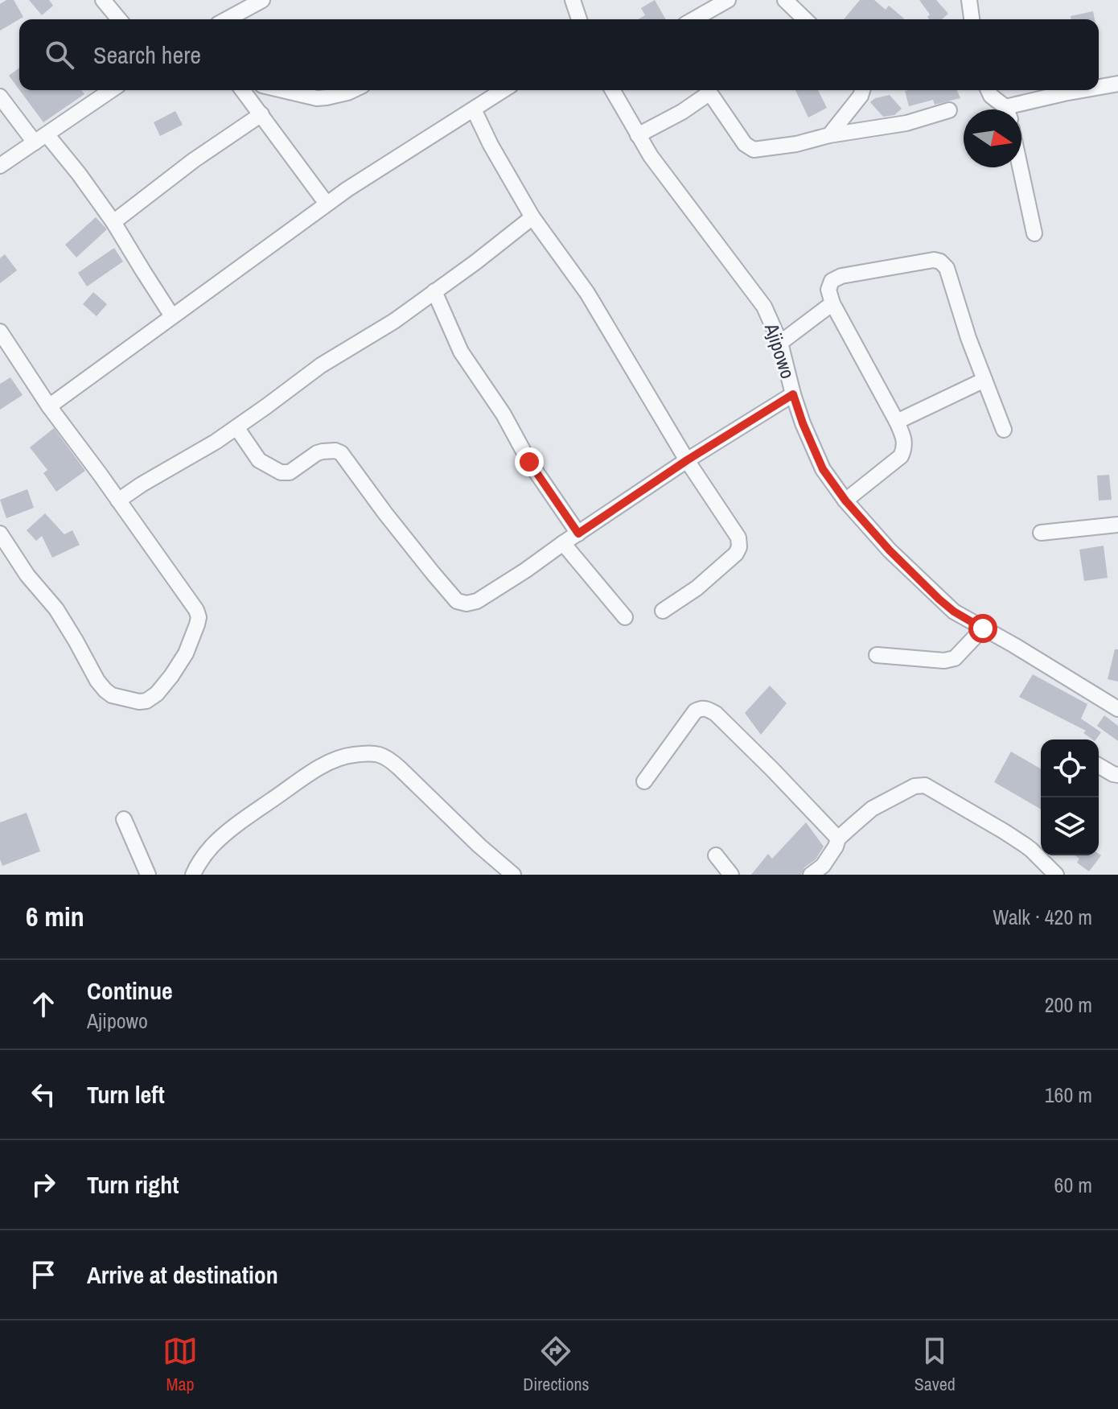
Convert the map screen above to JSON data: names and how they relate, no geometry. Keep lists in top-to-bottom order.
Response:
{
  "streets": {
    "street": ["Ajipowo"]
  },
  "north": "right",
  "page": {
    "search": "Search here",
    "heading": ["6 min", "Walk · 420 m"],
    "list": [
      ["Continue", "Ajipowo", "200 m"],
      ["Turn left", "160 m"],
      ["Turn right", "60 m"],
      "Arrive at destination"
    ],
    "nav": ["Map", "Directions", "Saved"]
  }
}
